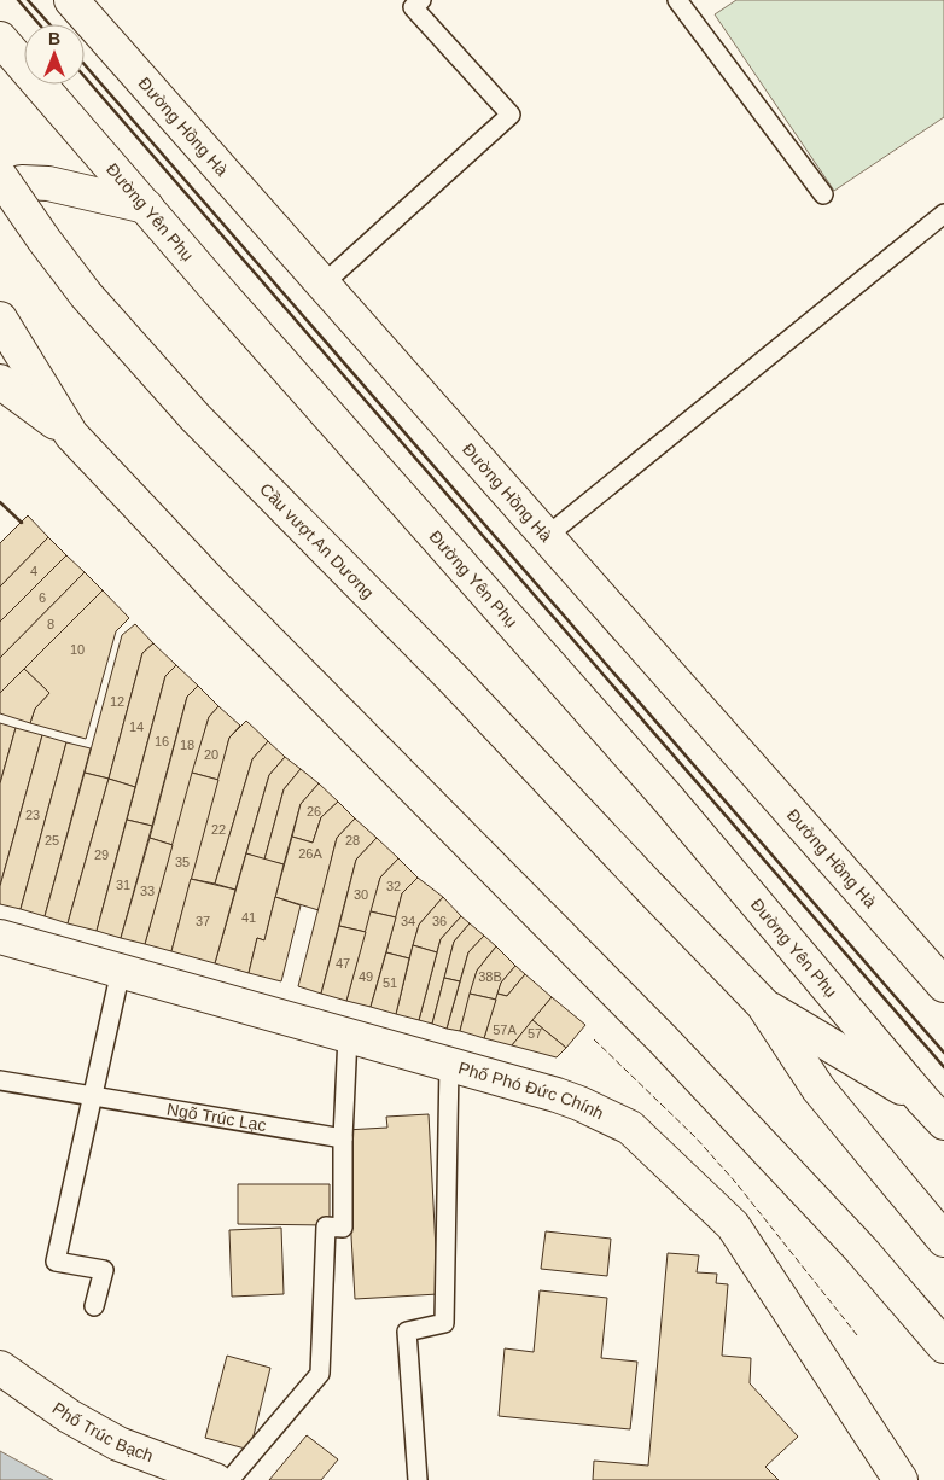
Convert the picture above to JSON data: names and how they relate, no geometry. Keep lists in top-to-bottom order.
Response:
{
  "streets": {
    "main road": [
      "Đường Hồng Hà",
      "Đường Yên Phụ",
      "Cầu vượt An Dương",
      "Phố Phó Đức Chính",
      "Phố Trúc Bạch"
    ],
    "lane": ["Ngõ Trúc Lạc"]
  },
  "house_numbers": [
    "4",
    "6",
    "8",
    "10",
    "12",
    "14",
    "16",
    "18",
    "20",
    "26",
    "23",
    "22",
    "25",
    "28",
    "26A",
    "29",
    "35",
    "31",
    "32",
    "33",
    "30",
    "41",
    "37",
    "34",
    "36",
    "47",
    "49",
    "38B",
    "51",
    "57A",
    "57"
  ],
  "north": "top"
}
